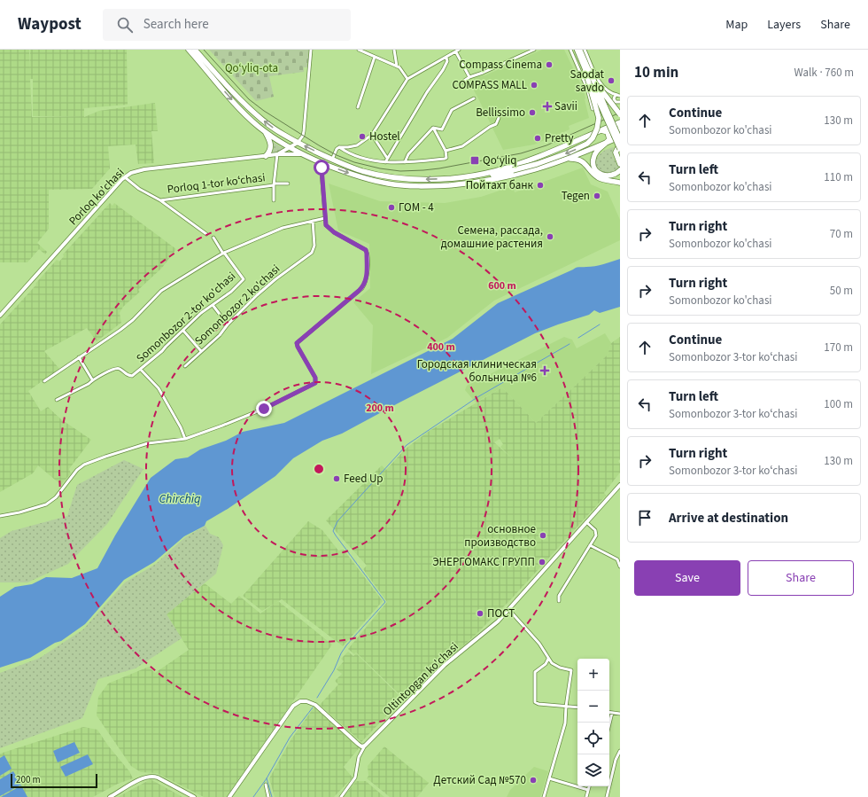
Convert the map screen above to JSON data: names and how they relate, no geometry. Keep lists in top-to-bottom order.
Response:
{
  "streets": {
    "street": [
      "Porloq 1-tor koʻchasi",
      "Porloq ko'chasi",
      "Somonbozor 2 ko'chasi",
      "Somonbozor 2-tor ko'chasi",
      "Oltintopgan ko'chasi"
    ]
  },
  "crossings": [
    ["Porloq 1-tor koʻchasi", "Porloq ko'chasi"]
  ],
  "water": ["Chirchiq"],
  "parks": ["Qo‘yliq-ota"],
  "places": {
    "other": [
      "Compass Cinema",
      "Saodat savdo",
      "COMPASS MALL",
      "Bellissimo",
      "Hostel",
      "Pretty",
      "Пойтахт банк",
      "Tegen",
      "ГОМ - 4",
      "Семена, рассада, домашние растения",
      "Feed Up",
      "основное производство",
      "ЭНЕРГОМАКС ГРУПП",
      "ПОСТ",
      "Детский Сад №570"
    ],
    "health": ["Savii", "Городская клиническая больница №6"],
    "transit": ["Qo‘yliq"]
  },
  "scale_bar": "200 m",
  "page": {
    "header": "Waypost",
    "search": "Search here",
    "nav": ["Map", "Layers", "Share"],
    "heading": ["10 min", "Walk · 760 m"],
    "list": [
      ["Continue", "Somonbozor ko'chasi", "130 m"],
      ["Turn left", "Somonbozor ko'chasi", "110 m"],
      ["Turn right", "Somonbozor ko'chasi", "70 m"],
      ["Turn right", "Somonbozor ko'chasi", "50 m"],
      ["Continue", "Somonbozor 3-tor koʻchasi", "170 m"],
      ["Turn left", "Somonbozor 3-tor koʻchasi", "100 m"],
      ["Turn right", "Somonbozor 3-tor koʻchasi", "130 m"],
      "Arrive at destination"
    ],
    "buttons": ["Save", "Share"],
    "map_buttons": ["+", "−"],
    "scale": "200 m"
  },
  "rings": ["600 m", "400 m", "200 m"]
}
